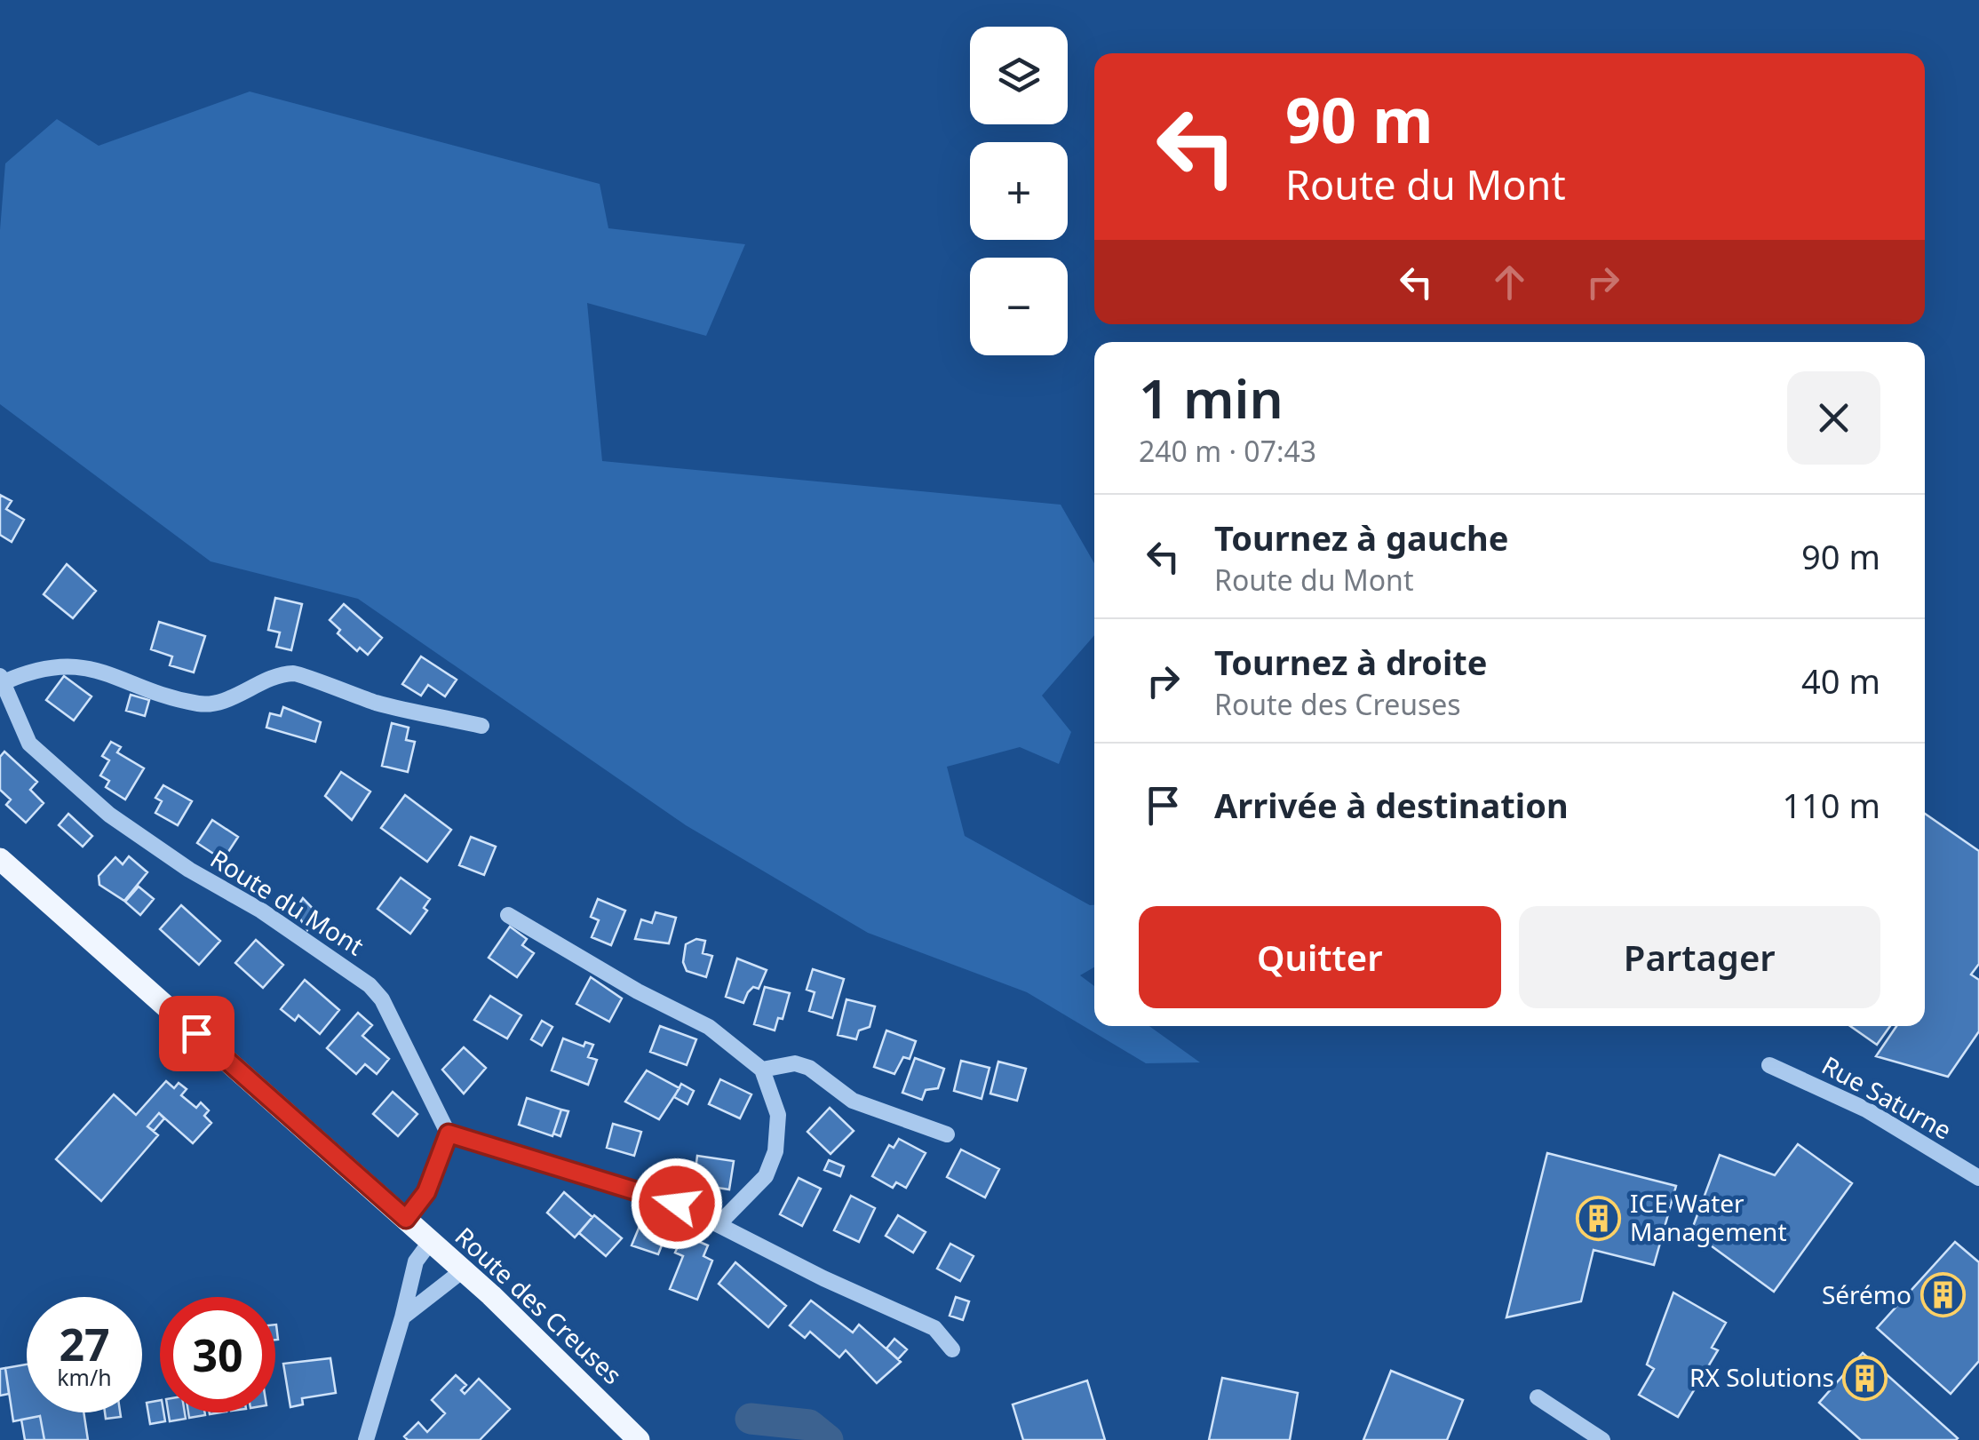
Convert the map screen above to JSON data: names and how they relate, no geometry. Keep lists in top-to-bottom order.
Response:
{
  "streets": {
    "main road": ["Route des Creuses"],
    "street": ["Route du Mont", "Rue Saturne"]
  },
  "places": {
    "building": ["ICE Water Management", "Sérémo", "RX Solutions"]
  },
  "page": {
    "map_buttons": ["+", "−"],
    "turn": ["90 m", "Route du Mont"],
    "heading": ["1 min", "240 m · 07:43"],
    "list": [
      {
        "name": "Tournez à gauche",
        "note": "Route du Mont",
        "value": "90 m"
      },
      {
        "name": "Tournez à droite",
        "note": "Route des Creuses",
        "value": "40 m"
      },
      {
        "name": "Arrivée à destination",
        "value": "110 m"
      }
    ],
    "buttons": ["Quitter", "Partager"],
    "speed": "27 km/h",
    "limit": "30"
  }
}
